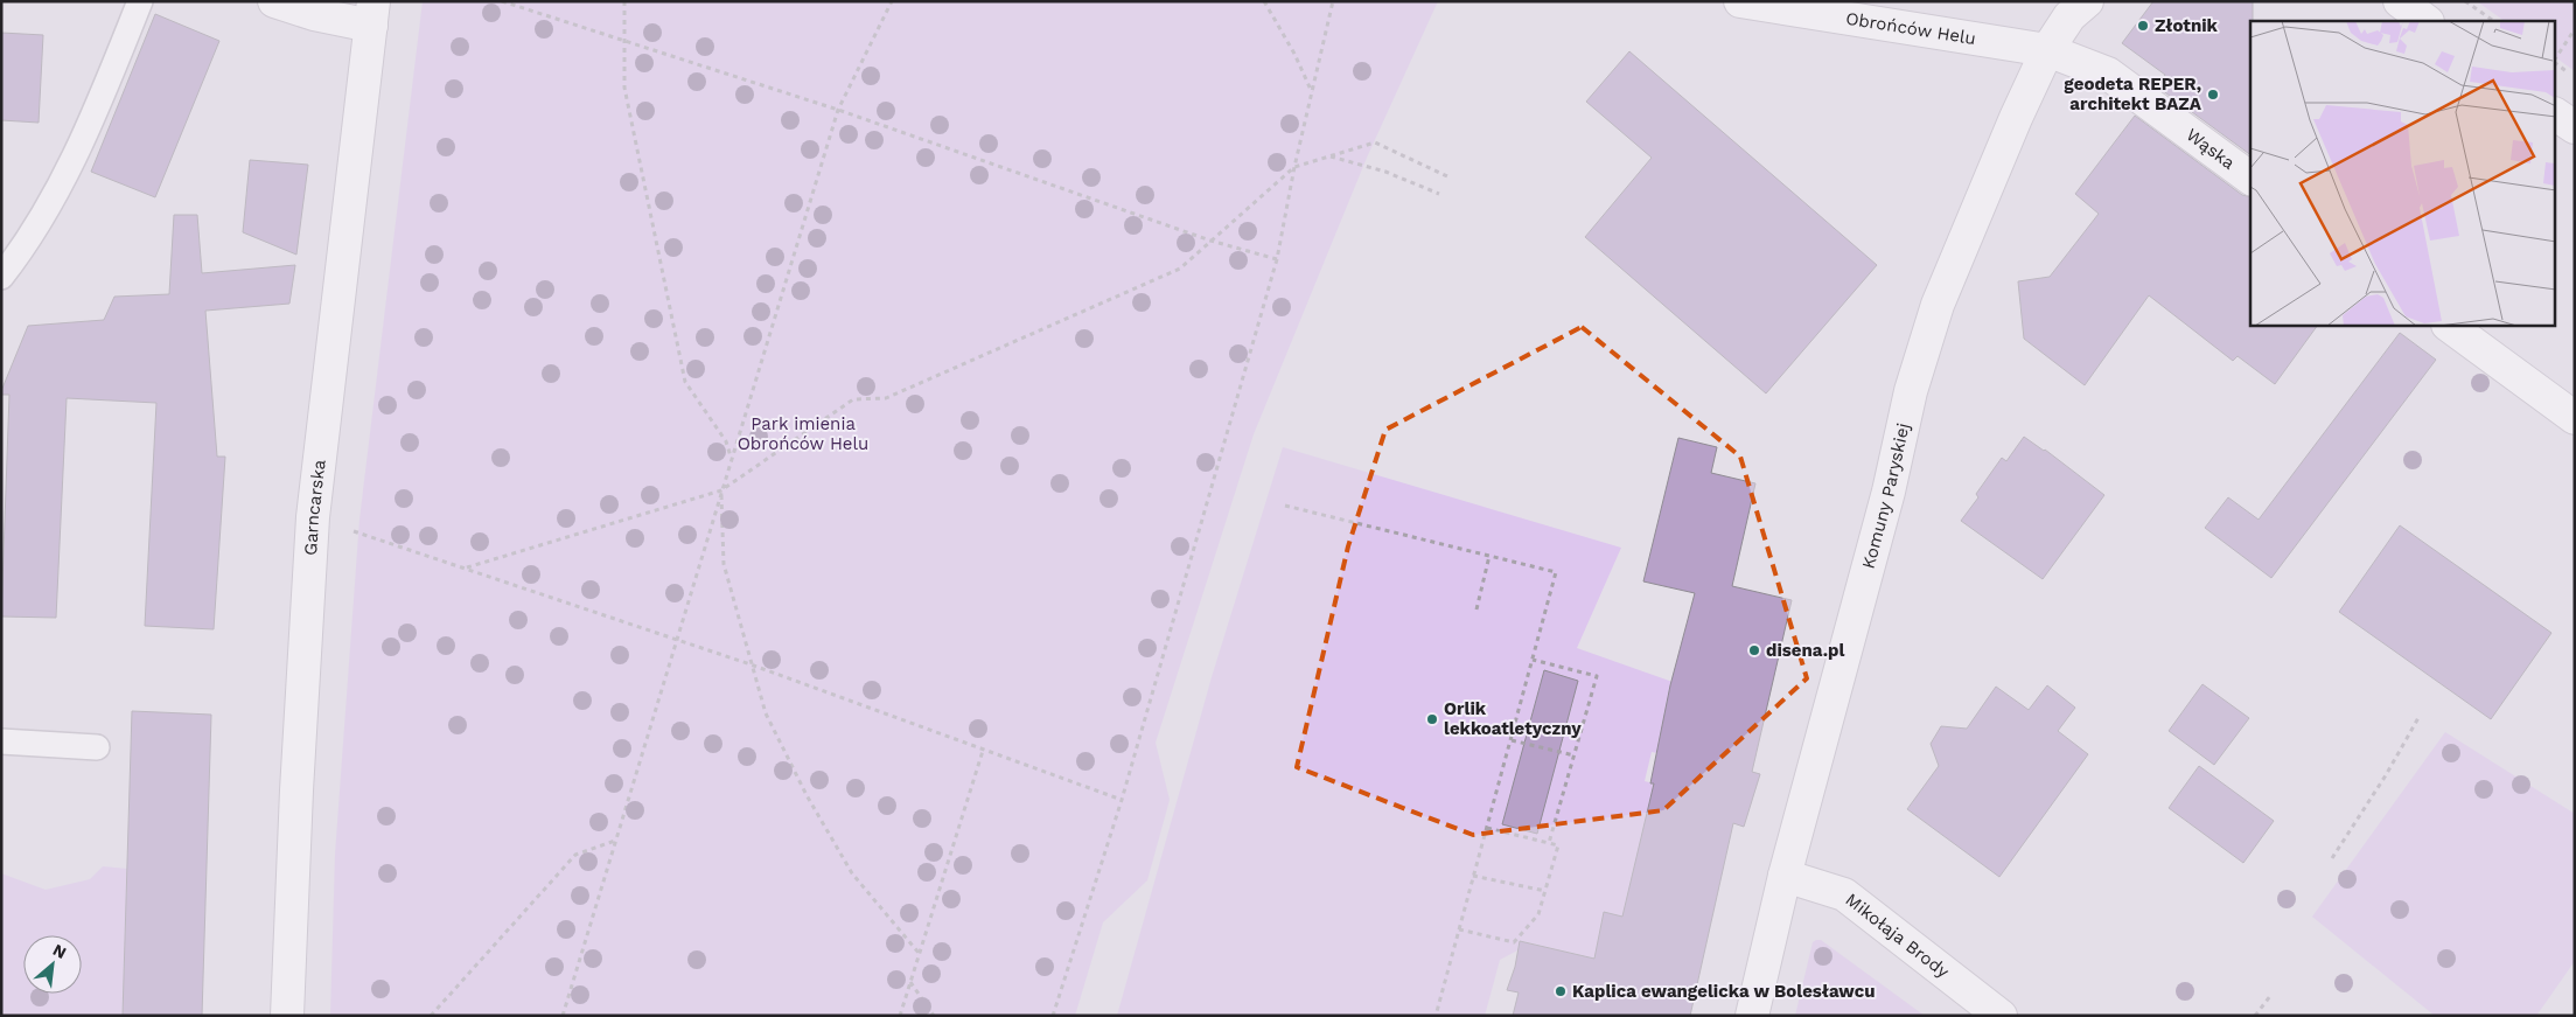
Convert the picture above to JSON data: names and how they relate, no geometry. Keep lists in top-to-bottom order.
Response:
{
  "streets": {
    "street": [
      "Obrońców Helu",
      "Wąska",
      "Komuny Paryskiej",
      "Garncarska",
      "Mikołaja Brody"
    ]
  },
  "crossings": [
    ["Obrońców Helu", "Wąska"],
    ["Obrońców Helu", "Komuny Paryskiej"],
    ["Wąska", "Komuny Paryskiej"],
    ["Komuny Paryskiej", "Mikołaja Brody"]
  ],
  "parks": ["Park imienia Obrońców Helu"],
  "places": [
    "Złotnik",
    "geodeta REPER, architekt BAZA",
    "disena.pl",
    "Orlik lekkoatletyczny",
    "Kaplica ewangelicka w Bolesławcu"
  ],
  "north": "top right"
}
